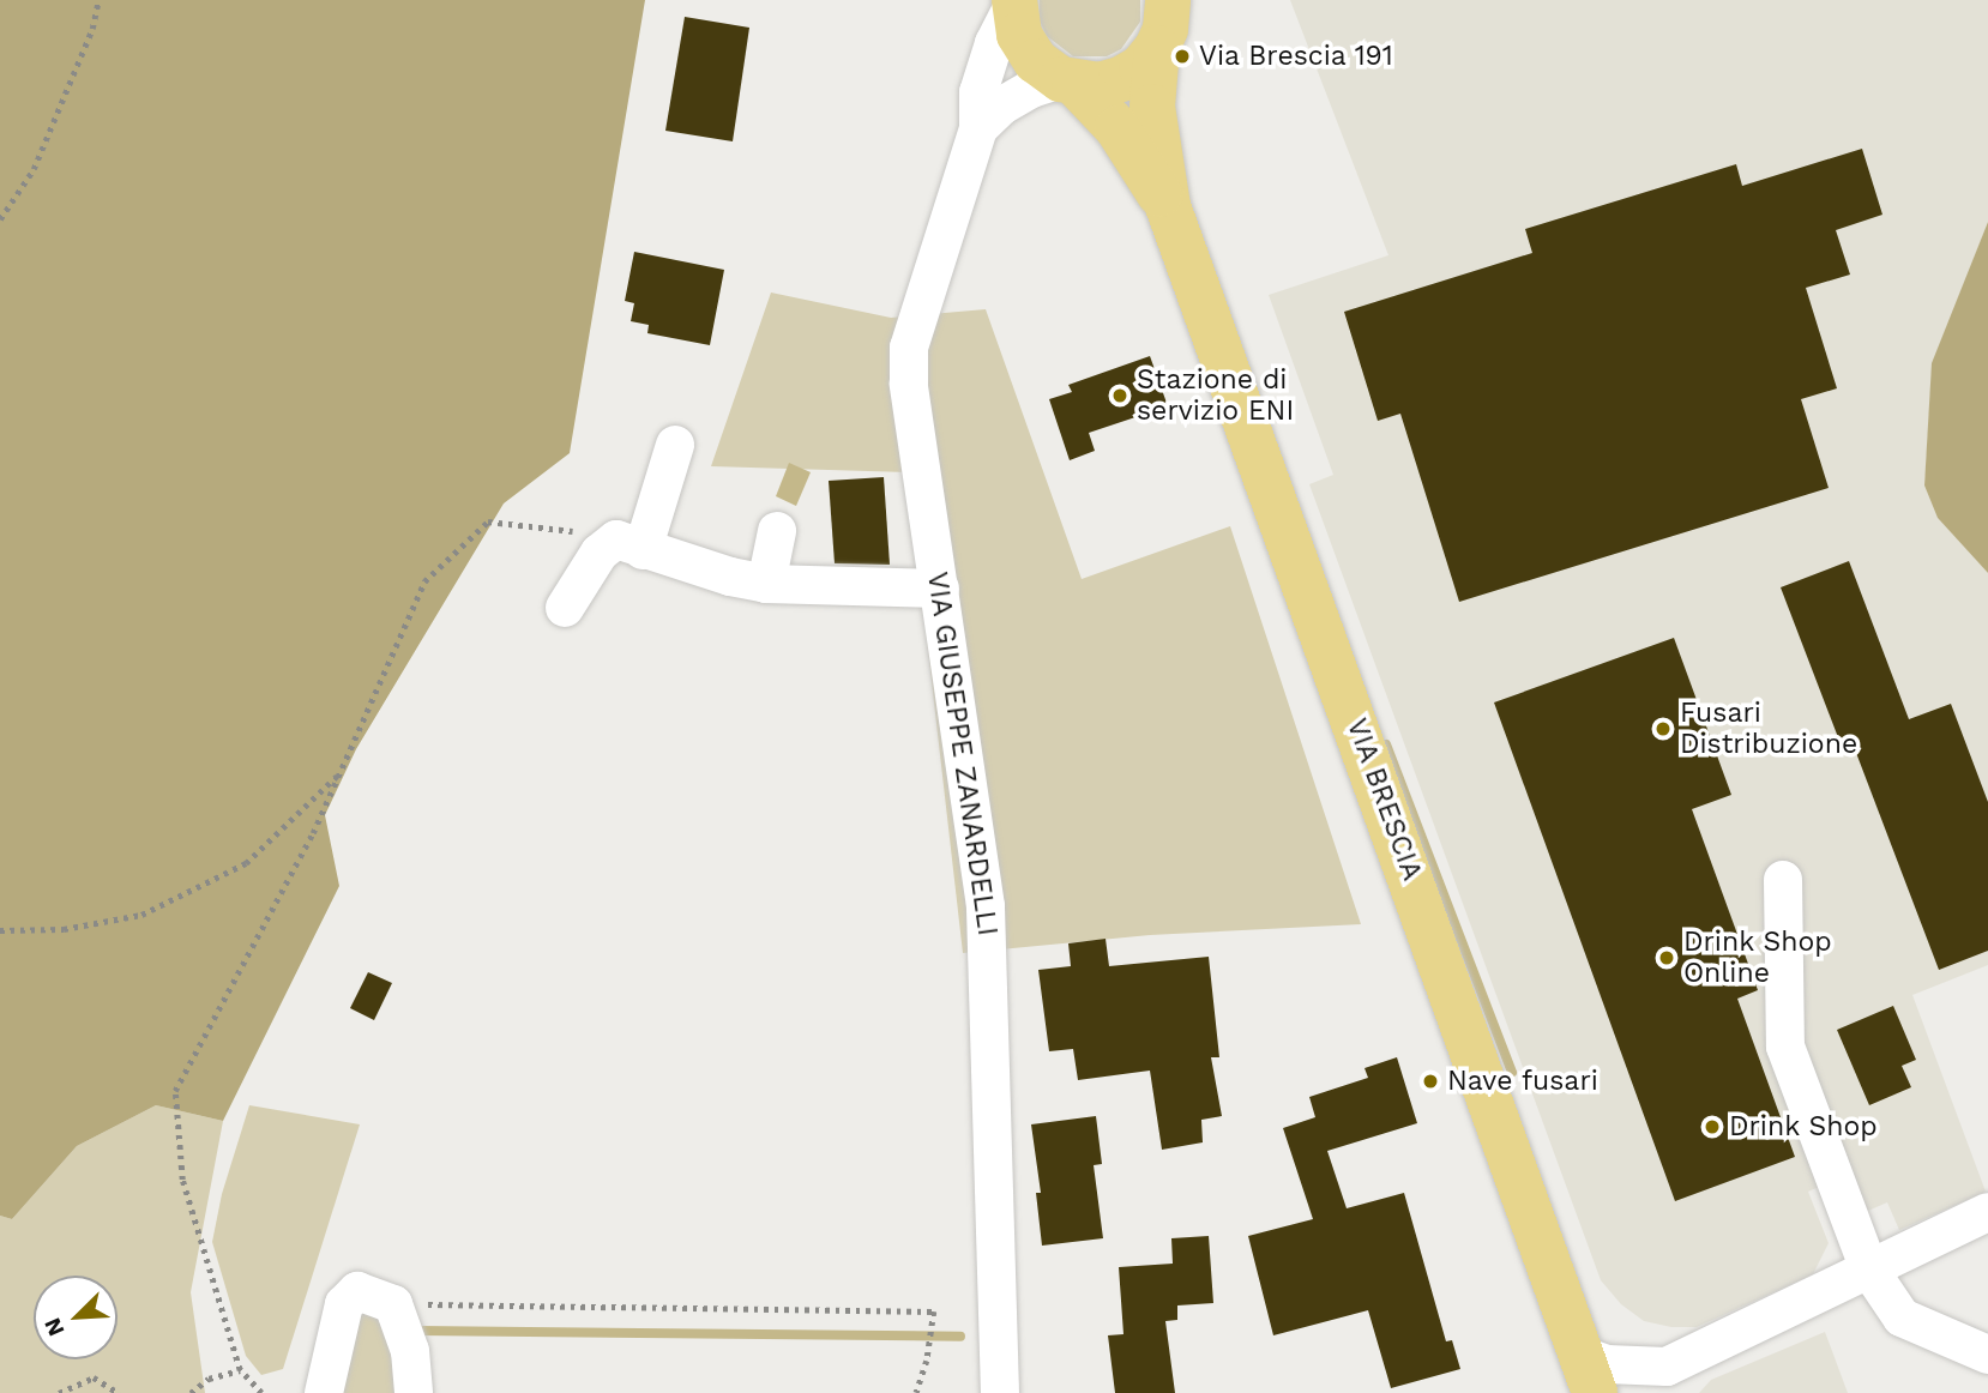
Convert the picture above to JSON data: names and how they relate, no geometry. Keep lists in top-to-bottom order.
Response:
{
  "streets": {
    "main road": ["VIA BRESCIA"],
    "street": ["VIA GIUSEPPE ZANARDELLI"]
  },
  "crossings": [
    ["VIA GIUSEPPE ZANARDELLI", "VIA BRESCIA"]
  ],
  "places": [
    "Via Brescia 191",
    "Stazione di servizio ENI",
    "Fusari Distribuzione",
    "Drink Shop Online",
    "Nave fusari",
    "Drink Shop"
  ],
  "north": "bottom left"
}
